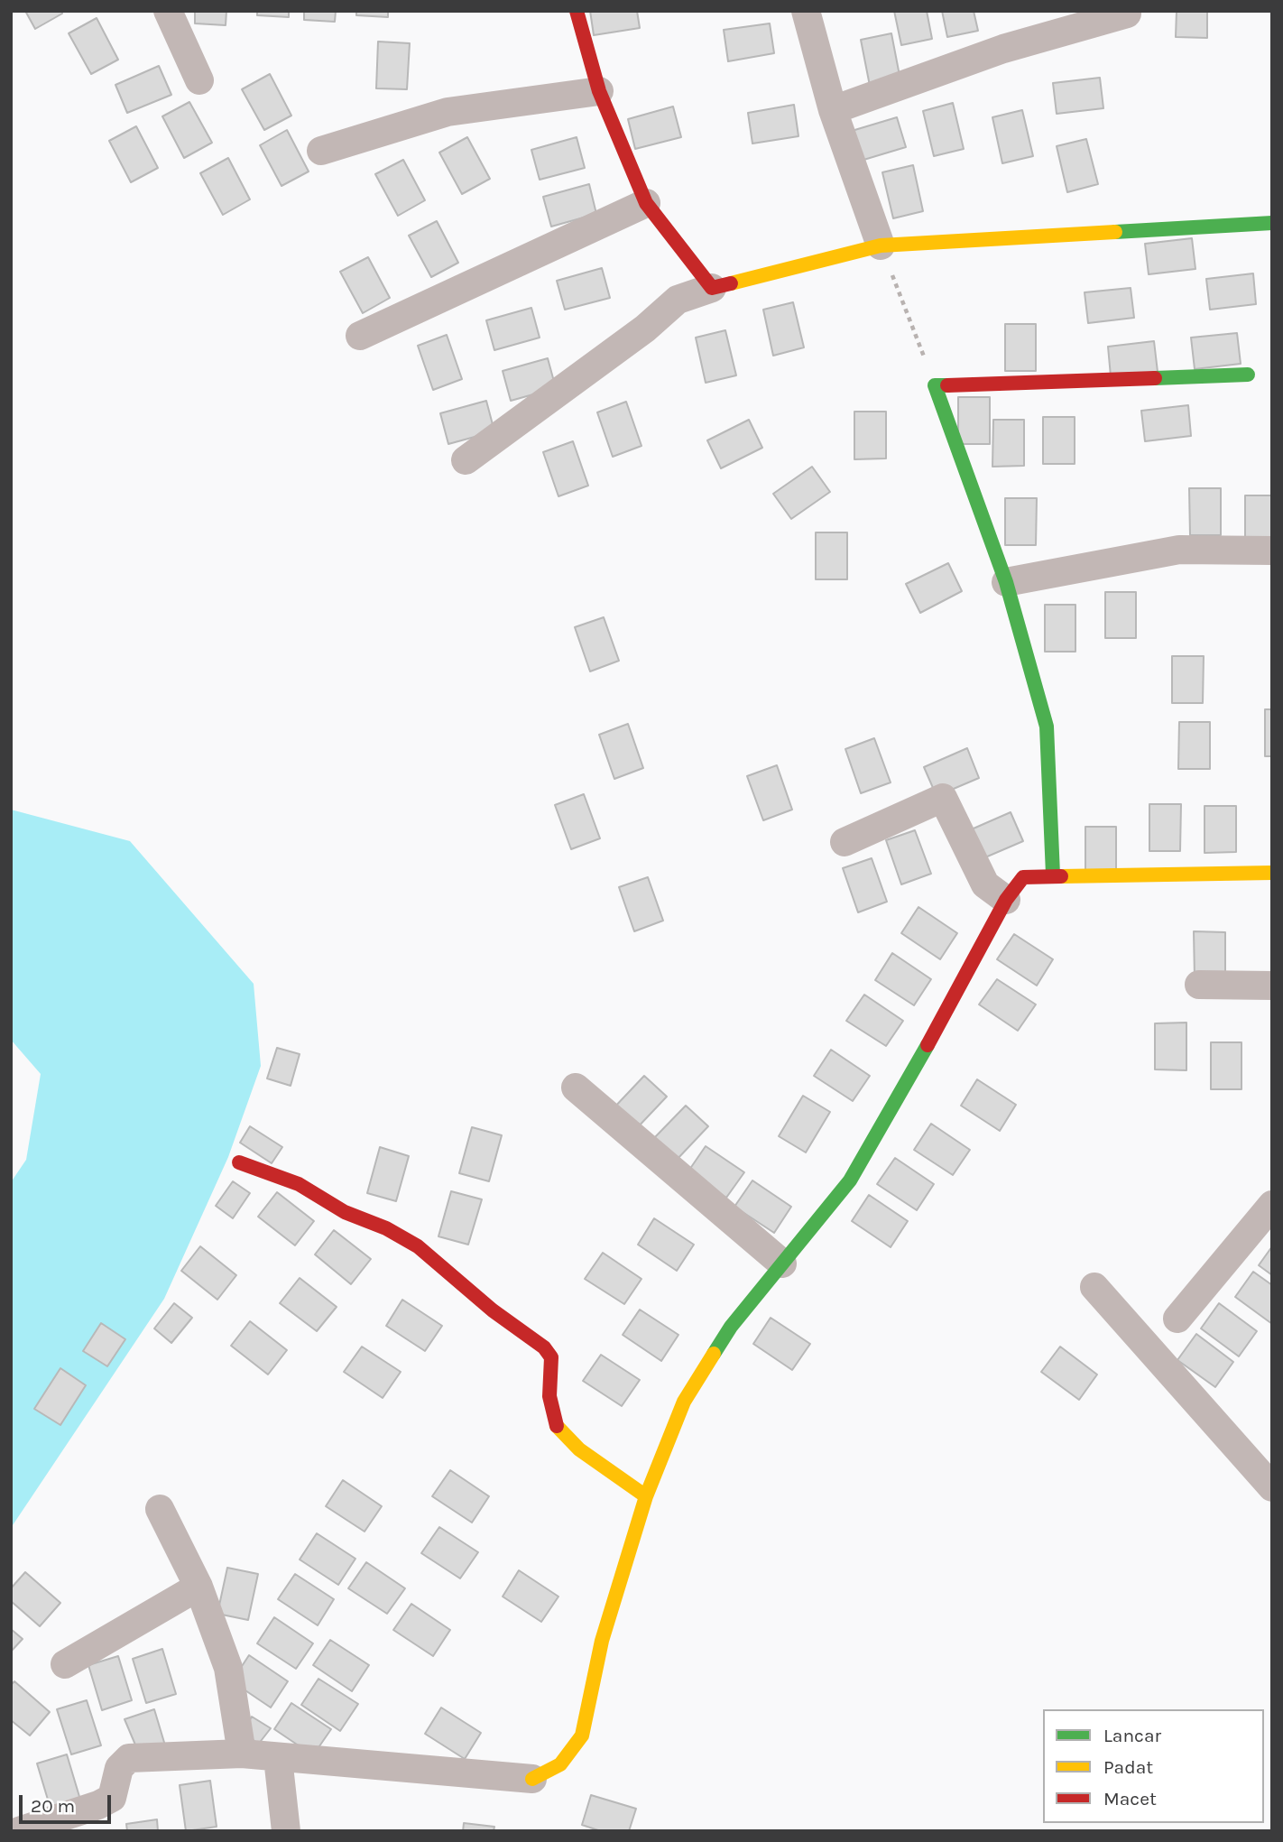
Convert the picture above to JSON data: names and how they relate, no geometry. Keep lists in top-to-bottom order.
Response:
{
  "legend": ["Lancar", "Padat", "Macet"],
  "scale_bar": "20 m"
}
